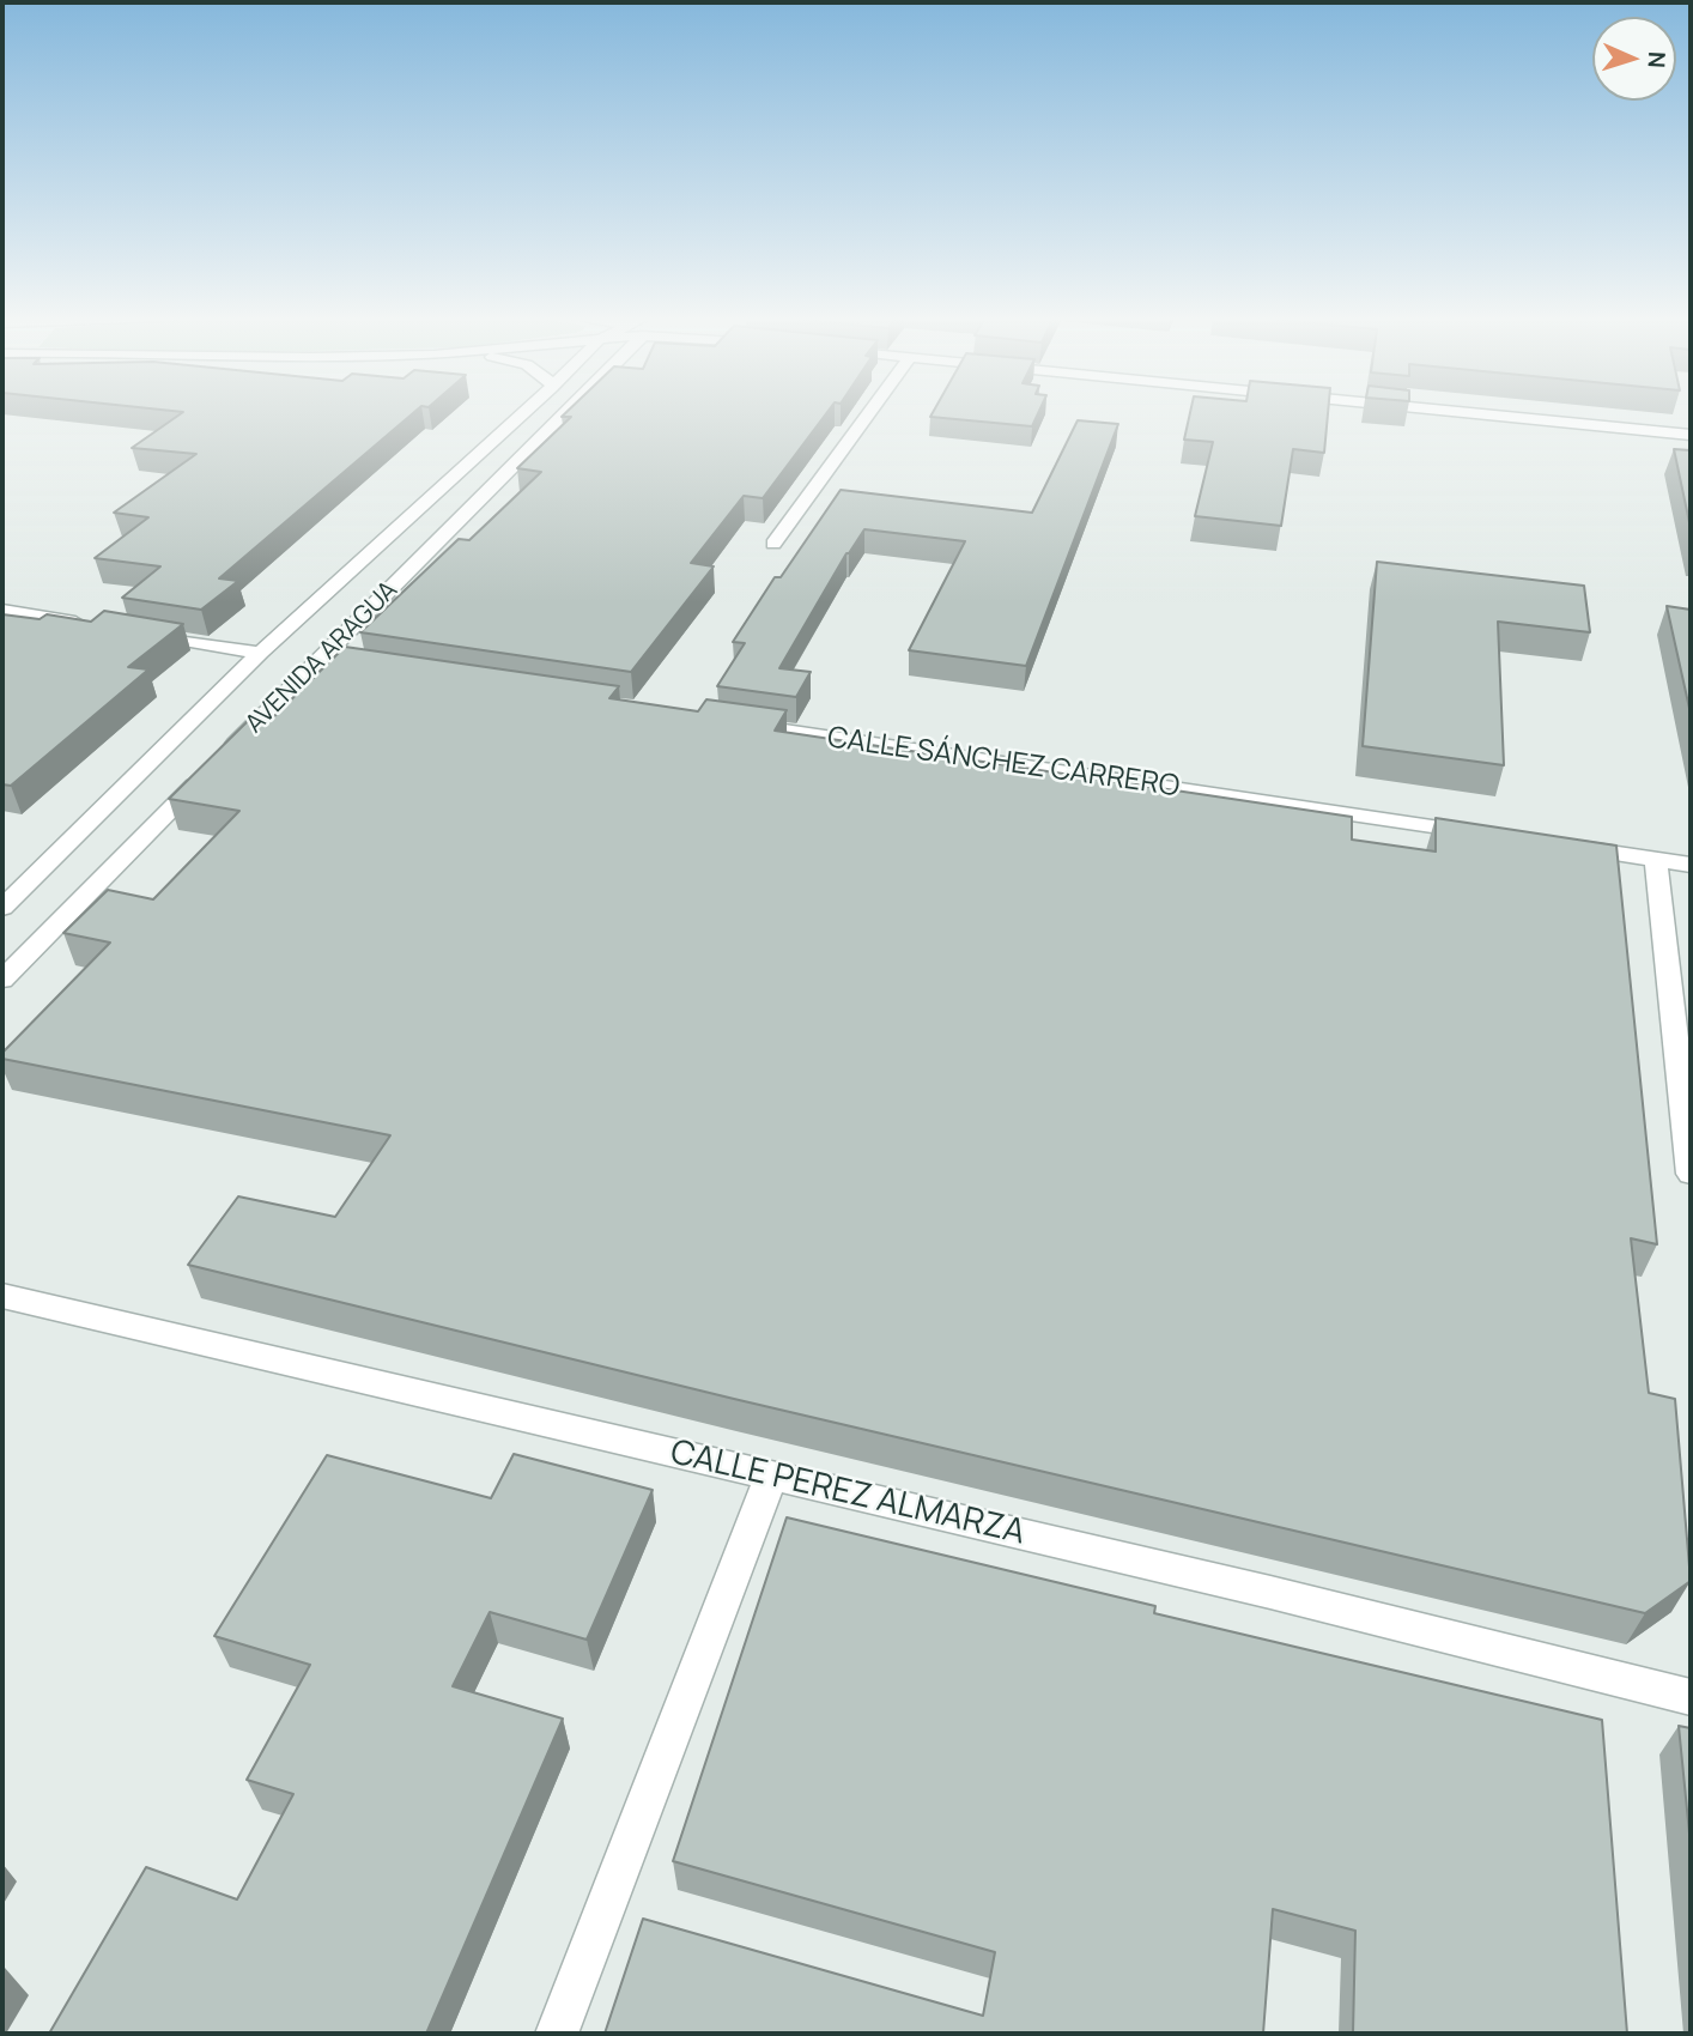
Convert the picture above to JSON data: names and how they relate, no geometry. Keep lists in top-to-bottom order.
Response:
{
  "streets": {
    "street": ["AVENIDA ARAGUA", "CALLE SÁNCHEZ CARRERO", "CALLE PEREZ ALMARZA"]
  },
  "north": "right"
}
